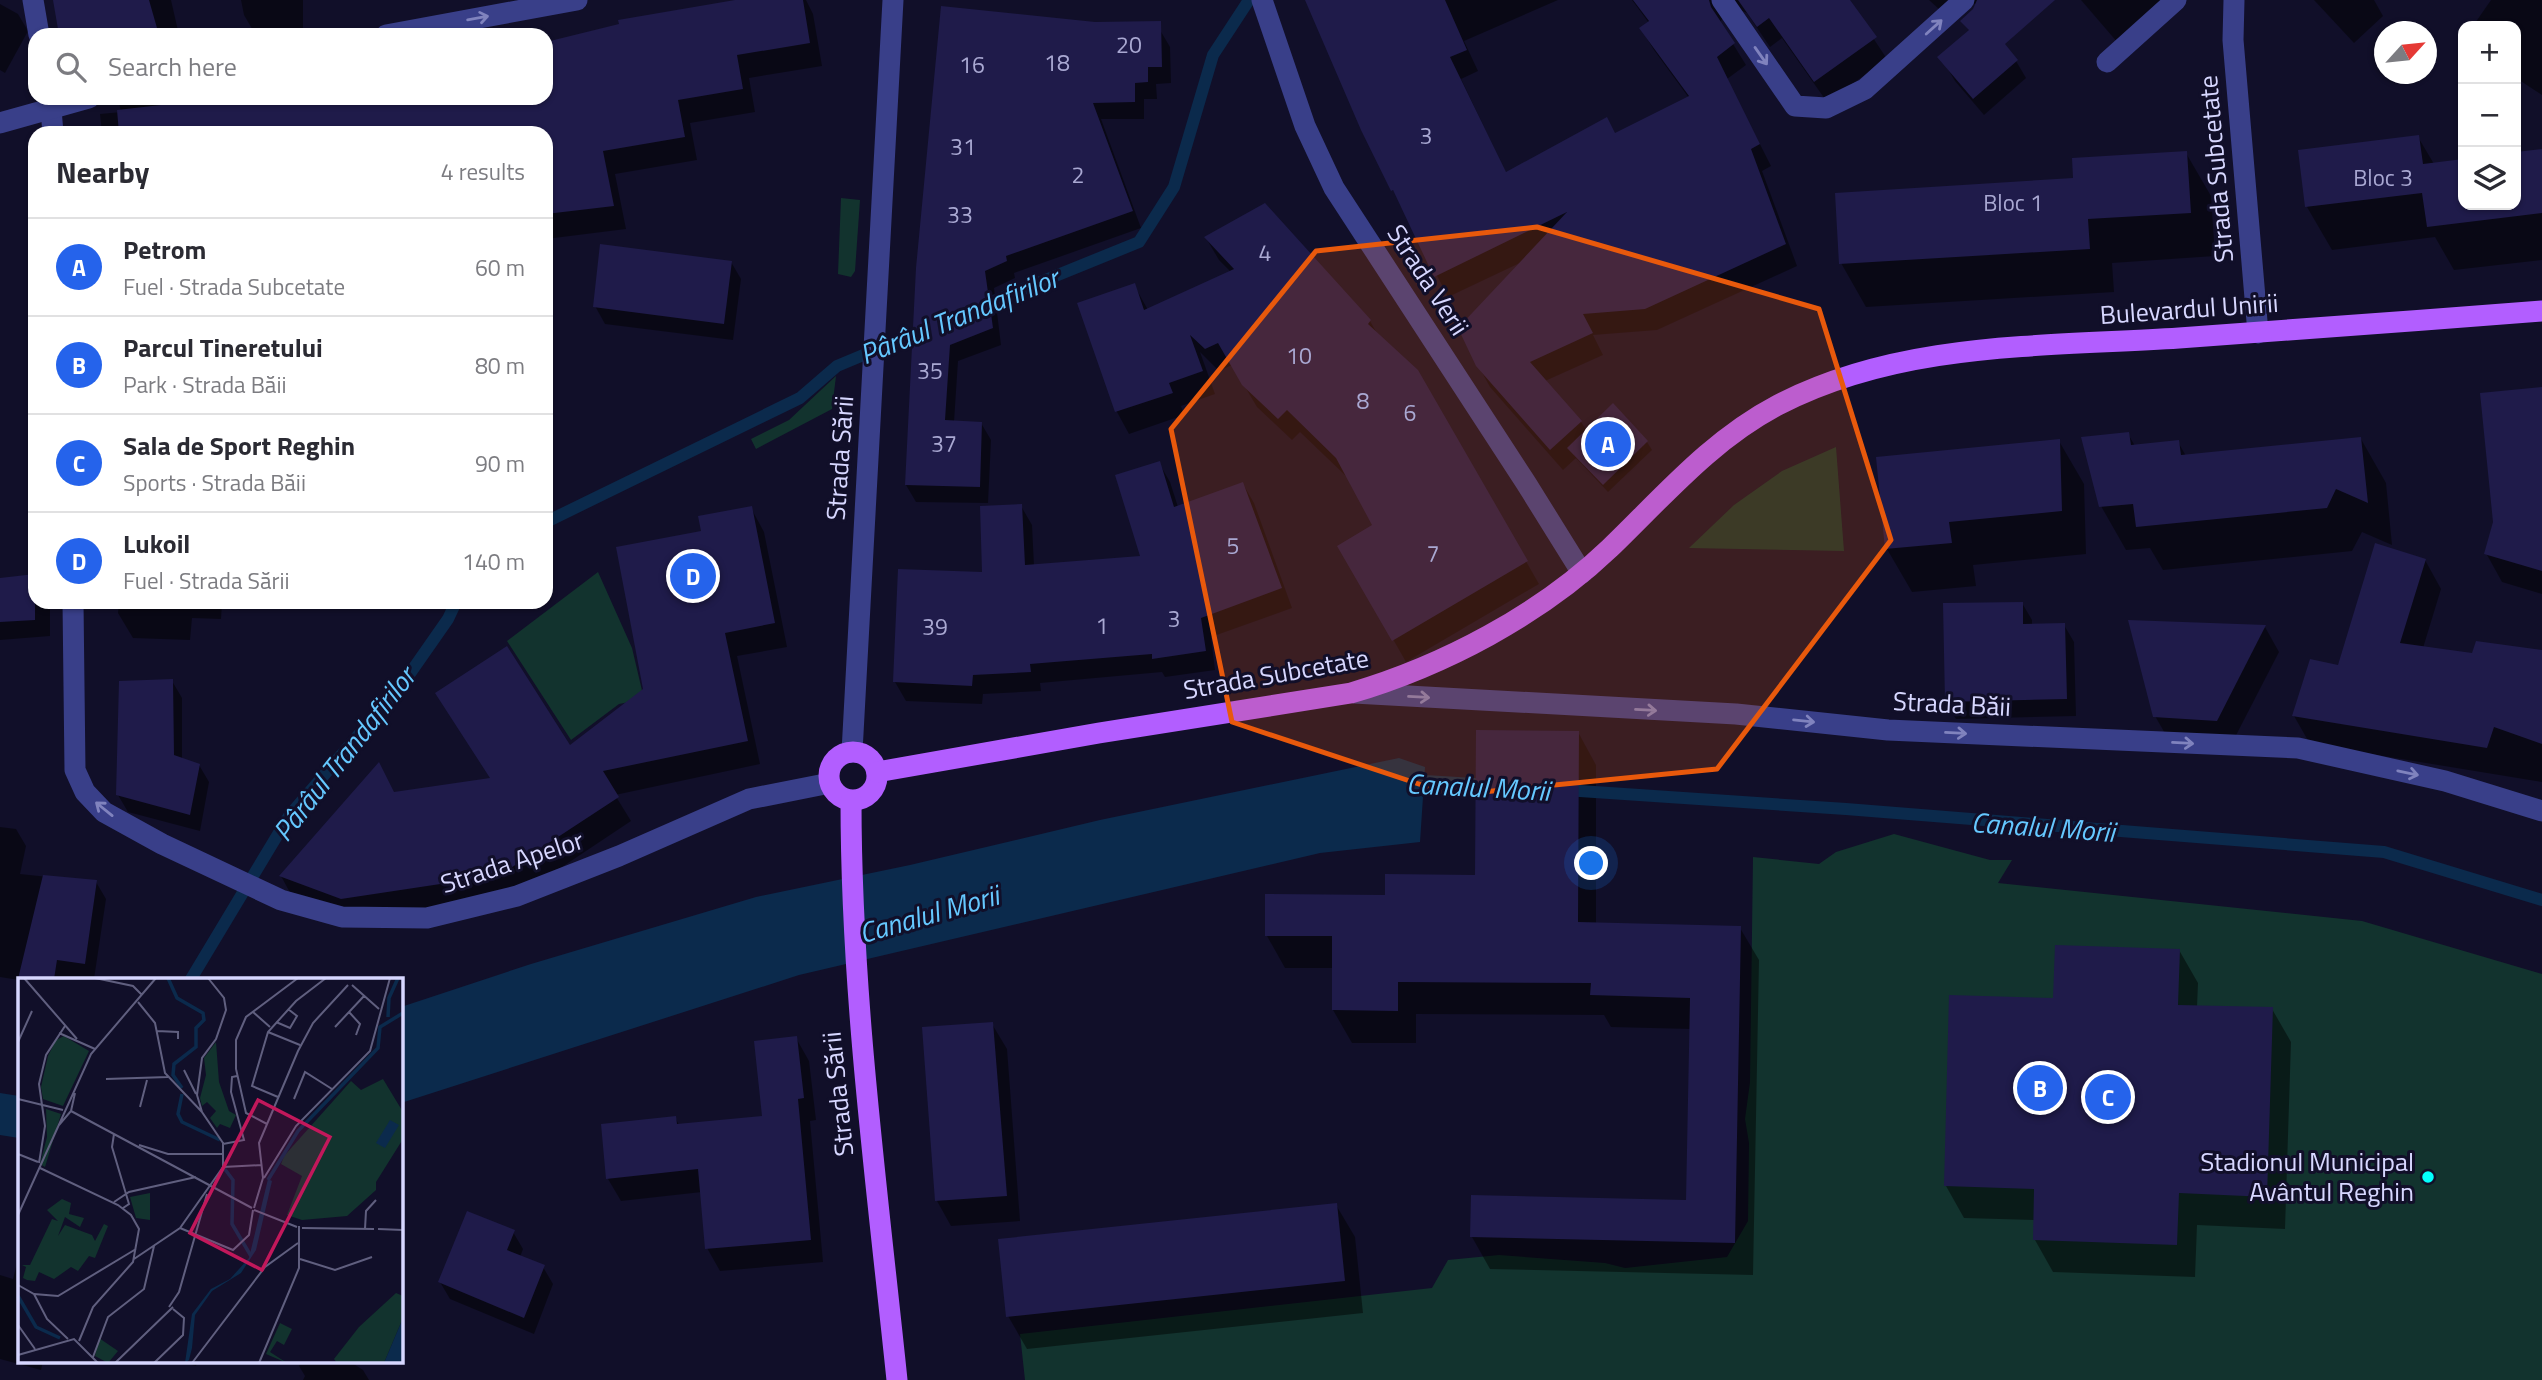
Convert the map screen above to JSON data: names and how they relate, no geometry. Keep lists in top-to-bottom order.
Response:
{
  "streets": {
    "main road": ["Strada Subcetate", "Bulevardul Unirii", "Strada Sării"],
    "street": ["Strada Verii", "Strada Băii", "Strada Apelor"]
  },
  "crossings": [
    ["Strada Subcetate", "Strada Verii"],
    ["Strada Subcetate", "Bulevardul Unirii"],
    ["Strada Subcetate", "Strada Sării"],
    ["Strada Subcetate", "Strada Băii"],
    ["Strada Subcetate", "Strada Apelor"],
    ["Strada Sării", "Strada Apelor"]
  ],
  "one_way": ["Strada Băii"],
  "water": ["Pârâul Trandafirilor", "Canalul Morii"],
  "places": ["Stadionul Municipal Avântul Reghin"],
  "house_numbers": [
    "20",
    "18",
    "16",
    "3",
    "31",
    "2",
    "Bloc 3",
    "Bloc 1",
    "33",
    "4",
    "10",
    "35",
    "8",
    "6",
    "37",
    "5",
    "7",
    "3",
    "1",
    "39"
  ],
  "north": "top right",
  "page": {
    "map_buttons": ["+", "−"],
    "search": "Search here",
    "heading": ["Nearby", "4 results"],
    "list": [
      {
        "mark": "A",
        "name": "Petrom",
        "note": "Fuel · Strada Subcetate",
        "value": "60 m"
      },
      {
        "mark": "B",
        "name": "Parcul Tineretului",
        "note": "Park · Strada Băii",
        "value": "80 m"
      },
      {
        "mark": "C",
        "name": "Sala de Sport Reghin",
        "note": "Sports · Strada Băii",
        "value": "90 m"
      },
      {
        "mark": "D",
        "name": "Lukoil",
        "note": "Fuel · Strada Sării",
        "value": "140 m"
      }
    ],
    "pins": [
      "A",
      "D",
      "B",
      "C"
    ]
  }
}
